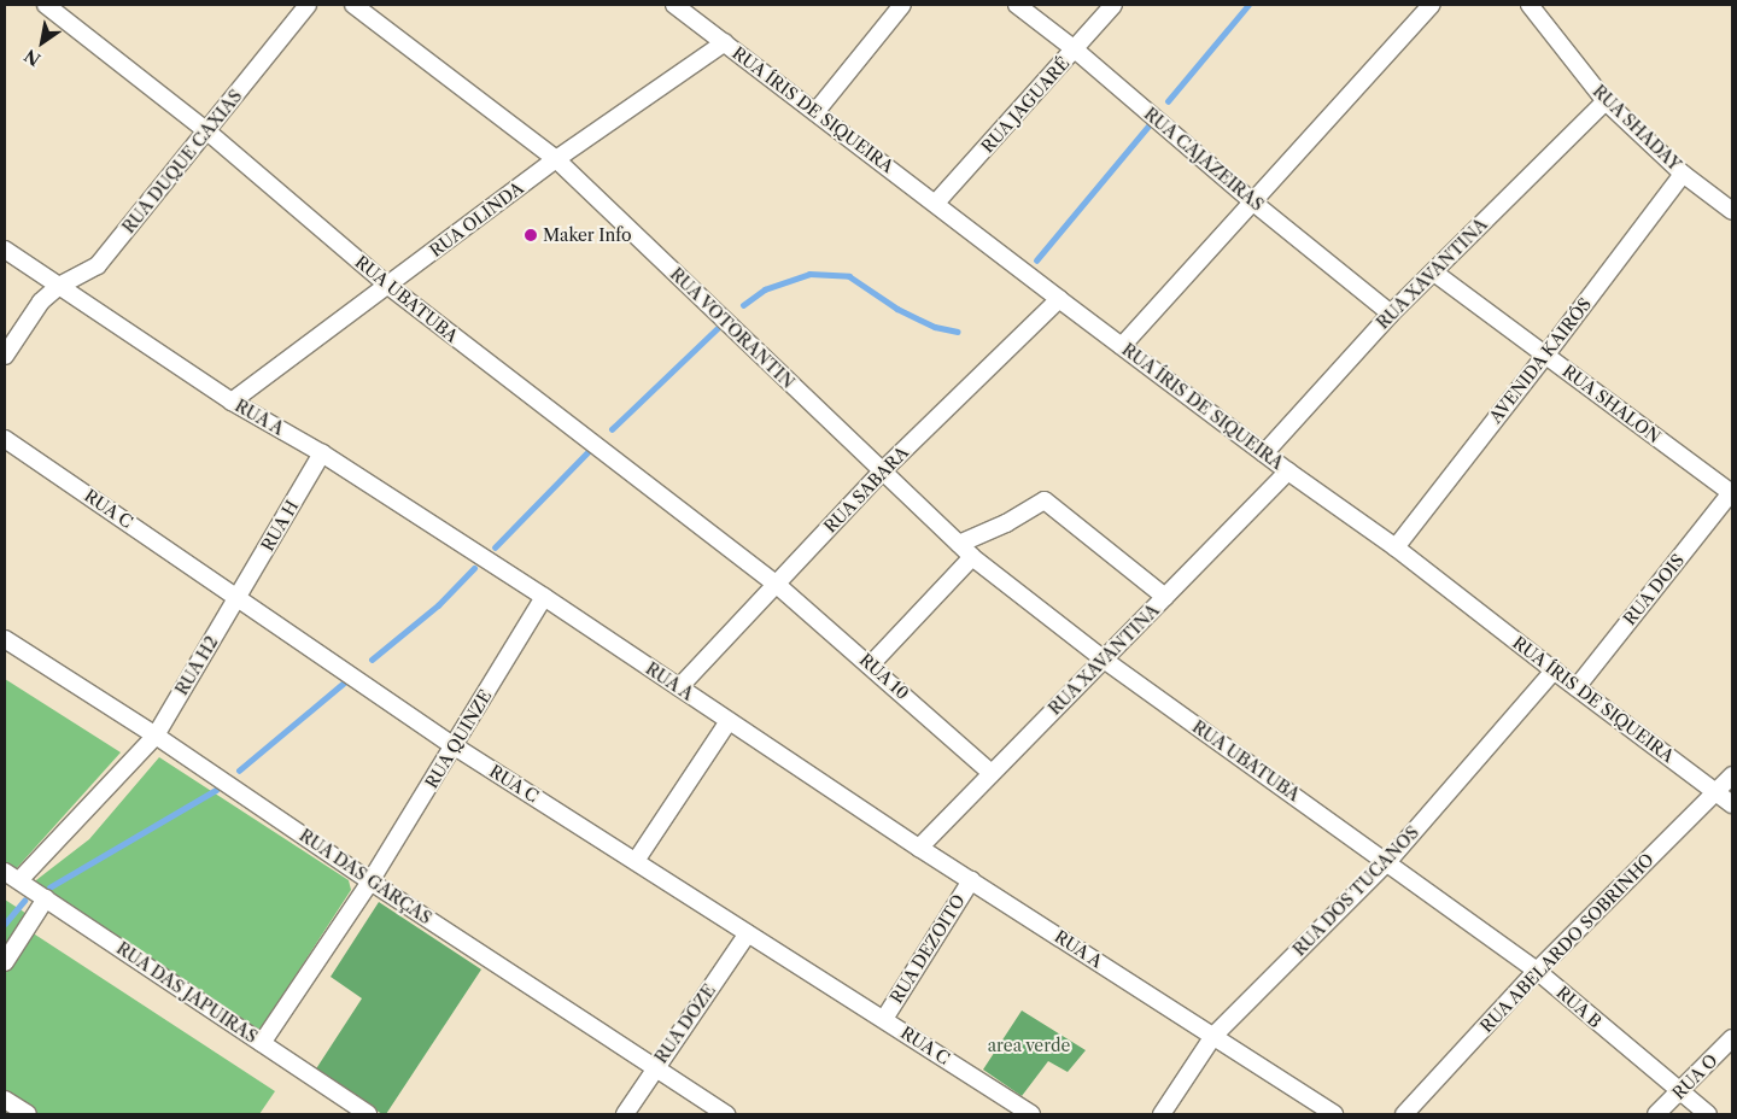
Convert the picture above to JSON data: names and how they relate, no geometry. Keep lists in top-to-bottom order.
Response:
{
  "streets": {
    "street": [
      "RUA JAGUARÉ",
      "RUA ÍRIS DE SIQUEIRA",
      "RUA SHADAY",
      "RUA CAJAZEIRAS",
      "RUA DUQUE CAXIAS",
      "RUA OLINDA",
      "RUA XAVANTINA",
      "RUA UBATUBA",
      "RUA VOTORANTIN",
      "AVENIDA KAIRÓS",
      "RUA SHALON",
      "RUA A",
      "RUA SABARA",
      "RUA C",
      "RUA H",
      "RUA DOIS",
      "RUA H2",
      "RUA 10",
      "RUA QUINZE",
      "RUA DAS GARÇAS",
      "RUA DOS TUCANOS",
      "RUA ABELARDO SOBRINHO",
      "RUA DEZOITO",
      "RUA DAS JAPUIRAS",
      "RUA B",
      "RUA DOZE",
      "RUA O"
    ]
  },
  "crossings": [
    ["RUA JAGUARÉ", "RUA ÍRIS DE SIQUEIRA"],
    ["RUA JAGUARÉ", "RUA CAJAZEIRAS"],
    ["RUA ÍRIS DE SIQUEIRA", "RUA OLINDA"],
    ["RUA ÍRIS DE SIQUEIRA", "RUA XAVANTINA"],
    ["RUA ÍRIS DE SIQUEIRA", "AVENIDA KAIRÓS"],
    ["RUA ÍRIS DE SIQUEIRA", "RUA SABARA"],
    ["RUA ÍRIS DE SIQUEIRA", "RUA DOIS"],
    ["RUA ÍRIS DE SIQUEIRA", "RUA DOS TUCANOS"],
    ["RUA ÍRIS DE SIQUEIRA", "RUA ABELARDO SOBRINHO"],
    ["RUA SHADAY", "RUA XAVANTINA"],
    ["RUA SHADAY", "AVENIDA KAIRÓS"],
    ["RUA CAJAZEIRAS", "RUA XAVANTINA"],
    ["RUA DUQUE CAXIAS", "RUA UBATUBA"],
    ["RUA DUQUE CAXIAS", "RUA A"],
    ["RUA OLINDA", "RUA UBATUBA"],
    ["RUA OLINDA", "RUA VOTORANTIN"],
    ["RUA OLINDA", "RUA A"],
    ["RUA XAVANTINA", "RUA UBATUBA"],
    ["RUA XAVANTINA", "RUA VOTORANTIN"],
    ["RUA XAVANTINA", "RUA SHALON"],
    ["RUA XAVANTINA", "RUA A"],
    ["RUA XAVANTINA", "RUA 10"],
    ["RUA UBATUBA", "RUA VOTORANTIN"],
    ["RUA UBATUBA", "RUA SABARA"],
    ["RUA UBATUBA", "RUA 10"],
    ["RUA UBATUBA", "RUA DOS TUCANOS"],
    ["RUA UBATUBA", "RUA B"],
    ["RUA VOTORANTIN", "RUA SABARA"],
    ["AVENIDA KAIRÓS", "RUA SHALON"],
    ["RUA SHALON", "RUA DOIS"],
    ["RUA A", "RUA SABARA"],
    ["RUA A", "RUA H"],
    ["RUA A", "RUA QUINZE"],
    ["RUA A", "RUA DOS TUCANOS"],
    ["RUA A", "RUA DEZOITO"],
    ["RUA SABARA", "RUA 10"],
    ["RUA C", "RUA H"],
    ["RUA C", "RUA H2"],
    ["RUA C", "RUA QUINZE"],
    ["RUA C", "RUA DEZOITO"],
    ["RUA C", "RUA DOZE"],
    ["RUA H", "RUA H2"],
    ["RUA H2", "RUA DAS GARÇAS"],
    ["RUA H2", "RUA DAS JAPUIRAS"],
    ["RUA QUINZE", "RUA DAS GARÇAS"],
    ["RUA QUINZE", "RUA DAS JAPUIRAS"],
    ["RUA DAS GARÇAS", "RUA DOZE"],
    ["RUA DOS TUCANOS", "RUA B"],
    ["RUA ABELARDO SOBRINHO", "RUA B"],
    ["RUA B", "RUA O"]
  ],
  "parks": ["area verde"],
  "places": ["Maker Info"],
  "north": "bottom left"
}
